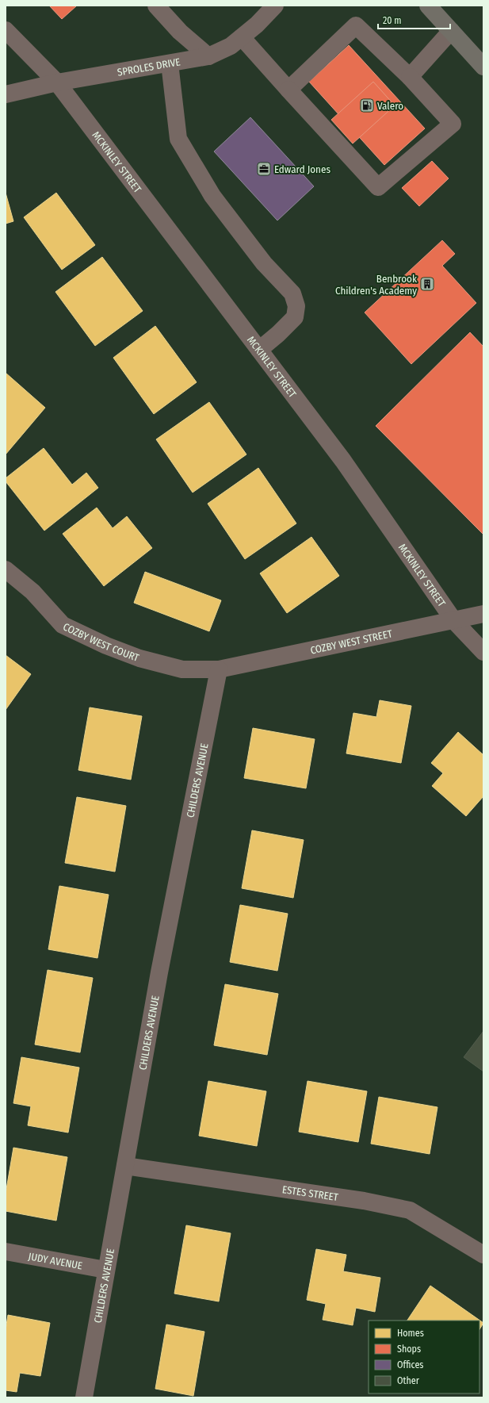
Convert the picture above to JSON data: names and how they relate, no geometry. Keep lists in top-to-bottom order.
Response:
{
  "streets": {
    "street": [
      "SPROLES DRIVE",
      "MCKINLEY STREET",
      "COZBY WEST COURT",
      "COZBY WEST STREET",
      "CHILDERS AVENUE",
      "ESTES STREET",
      "JUDY AVENUE"
    ]
  },
  "crossings": [
    ["SPROLES DRIVE", "MCKINLEY STREET"],
    ["MCKINLEY STREET", "COZBY WEST STREET"],
    ["COZBY WEST COURT", "COZBY WEST STREET"],
    ["COZBY WEST COURT", "CHILDERS AVENUE"],
    ["COZBY WEST STREET", "CHILDERS AVENUE"],
    ["CHILDERS AVENUE", "ESTES STREET"],
    ["CHILDERS AVENUE", "JUDY AVENUE"]
  ],
  "places": {
    "fuel station": ["Valero"],
    "office": ["Edward Jones"],
    "building": ["Benbrook Children's Academy"]
  },
  "legend": [
    "Homes",
    "Shops",
    "Offices",
    "Other"
  ],
  "scale_bar": "20 m"
}
